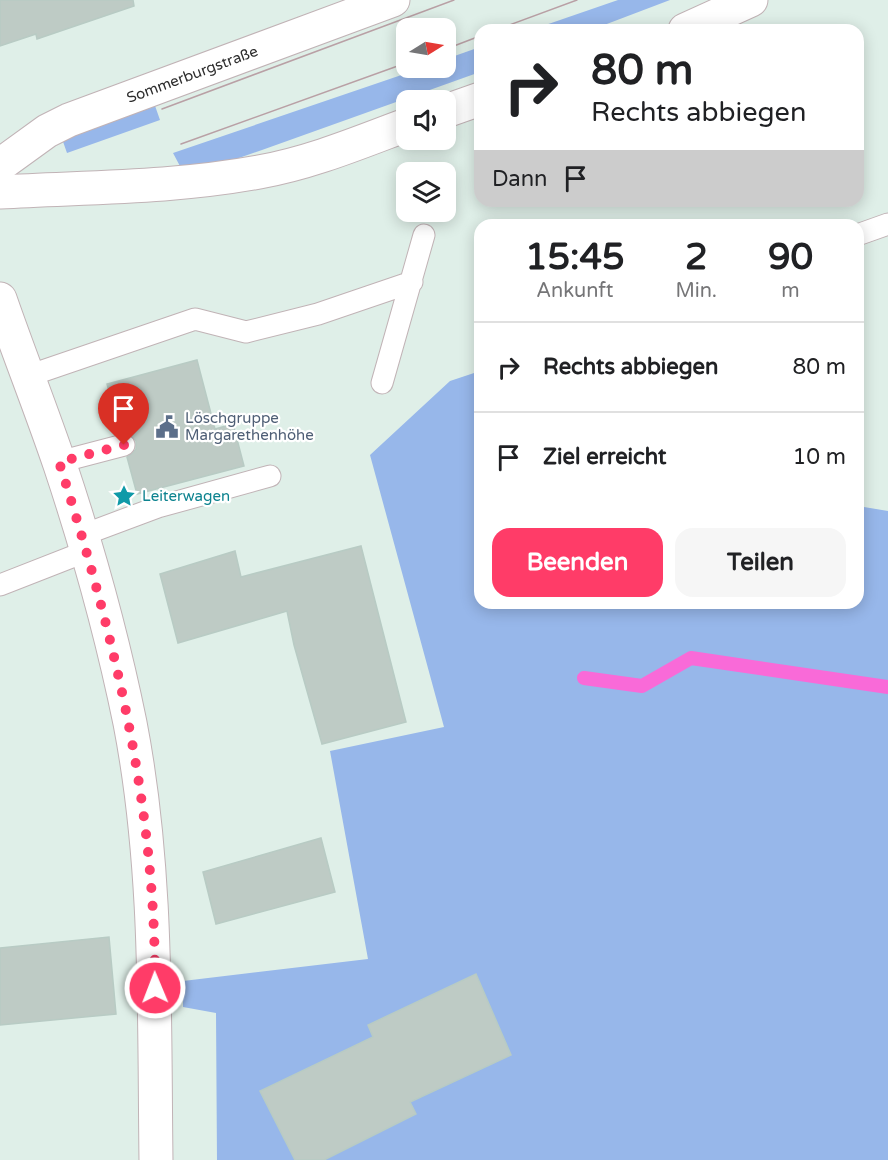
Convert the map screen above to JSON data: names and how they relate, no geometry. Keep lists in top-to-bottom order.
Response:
{
  "streets": {
    "street": ["Sommerburgstraße"]
  },
  "places": {
    "public building": ["Löschgruppe Margarethenhöhe"],
    "place": ["Leiterwagen"]
  },
  "north": "right",
  "page": {
    "turn": ["80 m", "Rechts abbiegen"],
    "then": "Dann",
    "eta": [
      "15:45",
      "Ankunft",
      "2",
      "Min.",
      "90",
      "m"
    ],
    "list": [
      {
        "name": "Rechts abbiegen",
        "value": "80 m"
      },
      {
        "name": "Ziel erreicht",
        "value": "10 m"
      }
    ],
    "buttons": ["Beenden", "Teilen"]
  }
}
